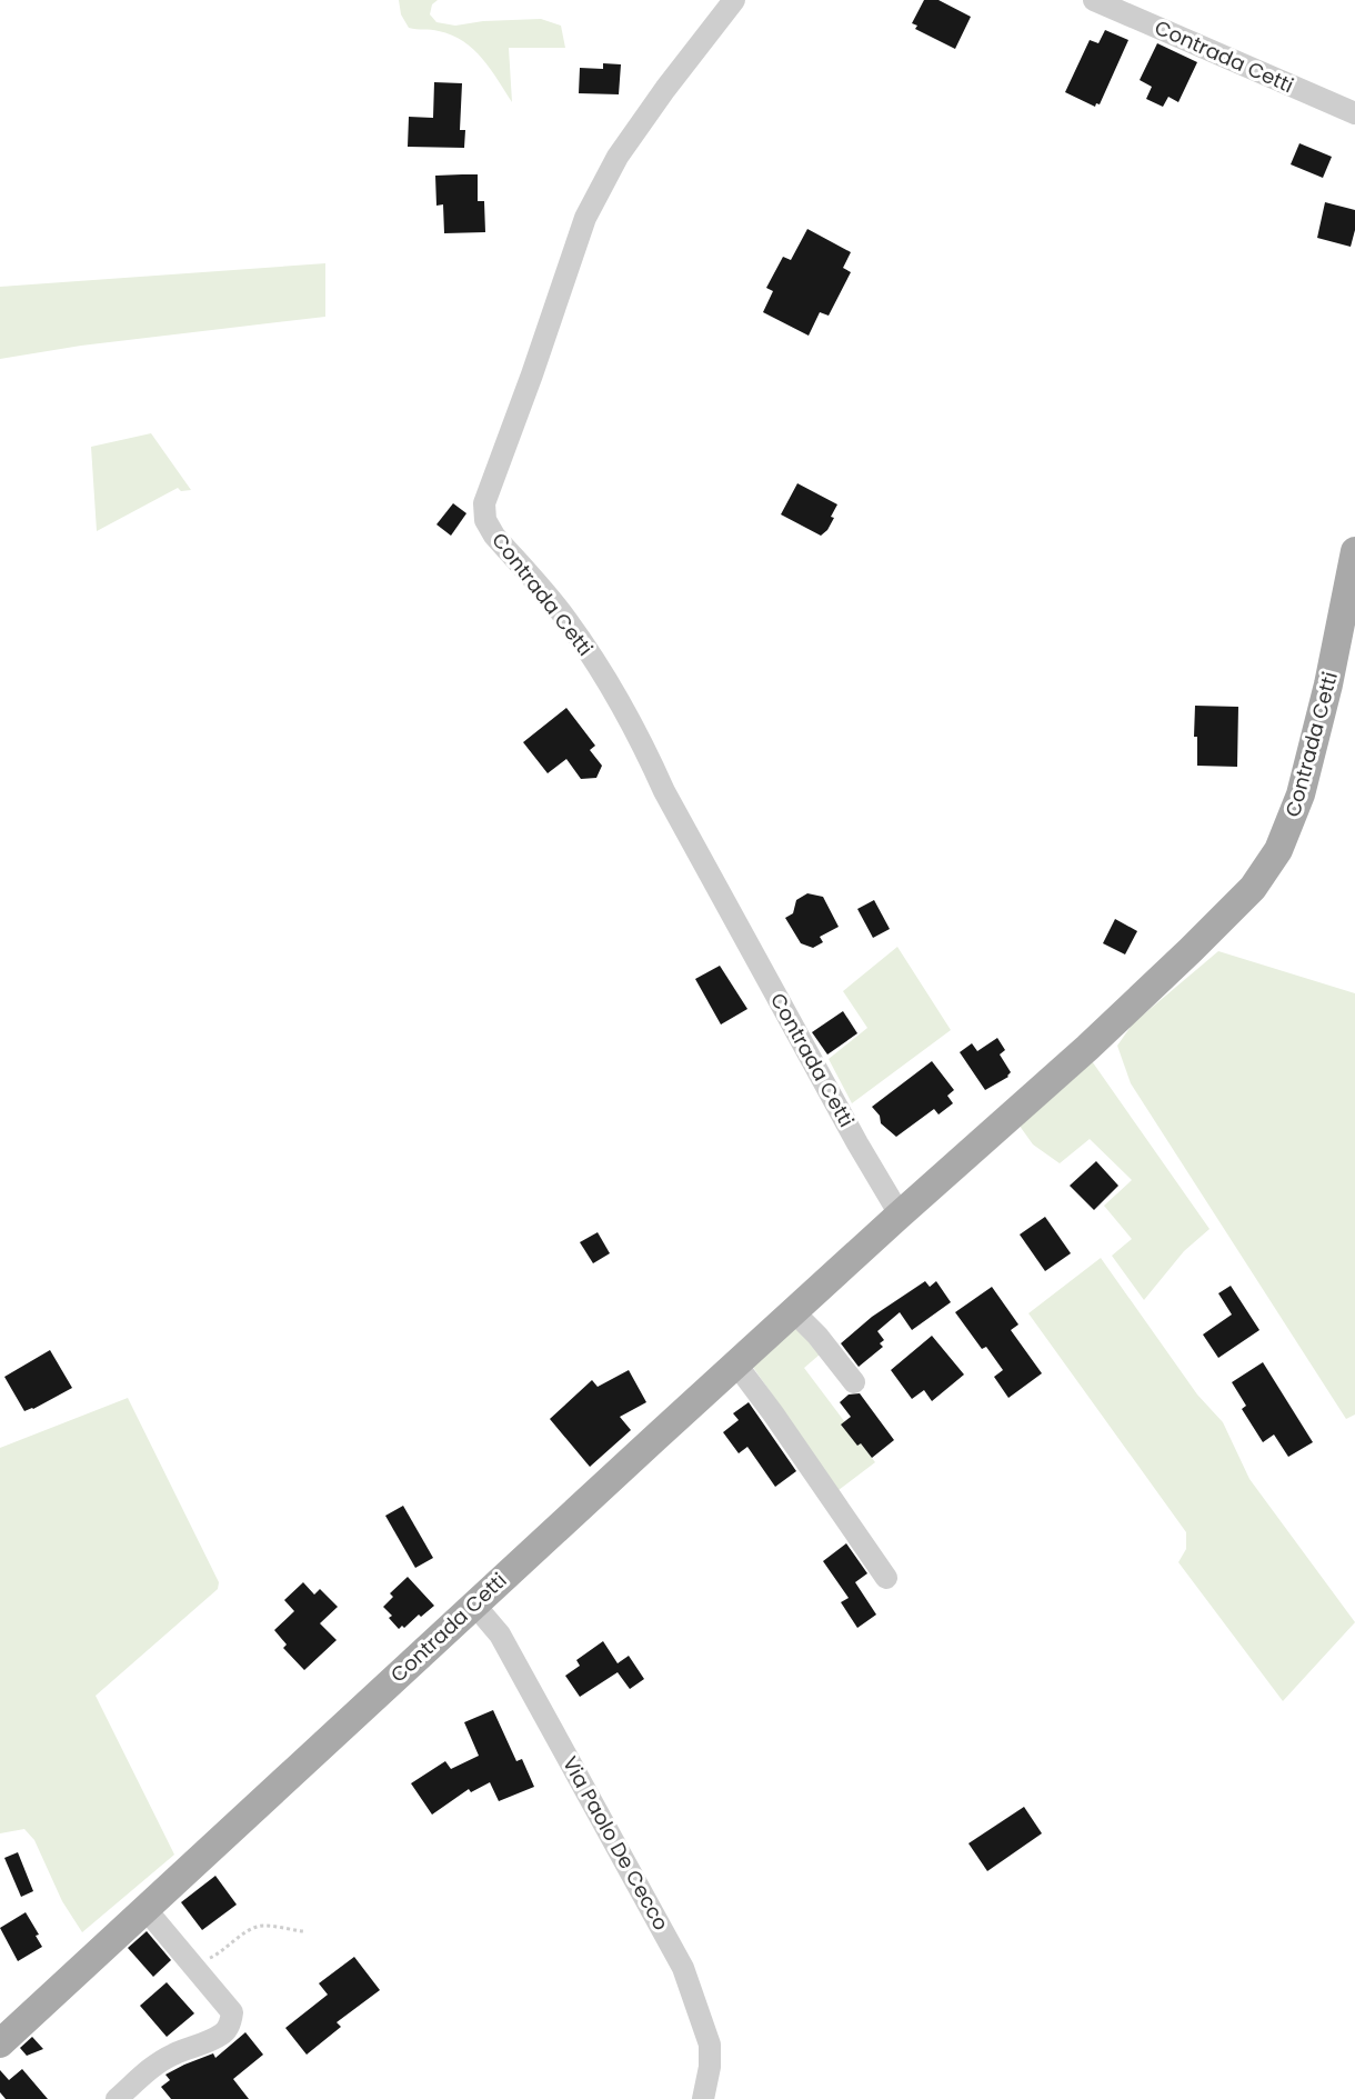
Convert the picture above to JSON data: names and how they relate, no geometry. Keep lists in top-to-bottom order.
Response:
{
  "streets": {
    "main road": ["Contrada Cetti"],
    "street": ["Via Paolo De Cecco"]
  },
  "crossings": [
    ["Contrada Cetti", "Via Paolo De Cecco"]
  ]
}
